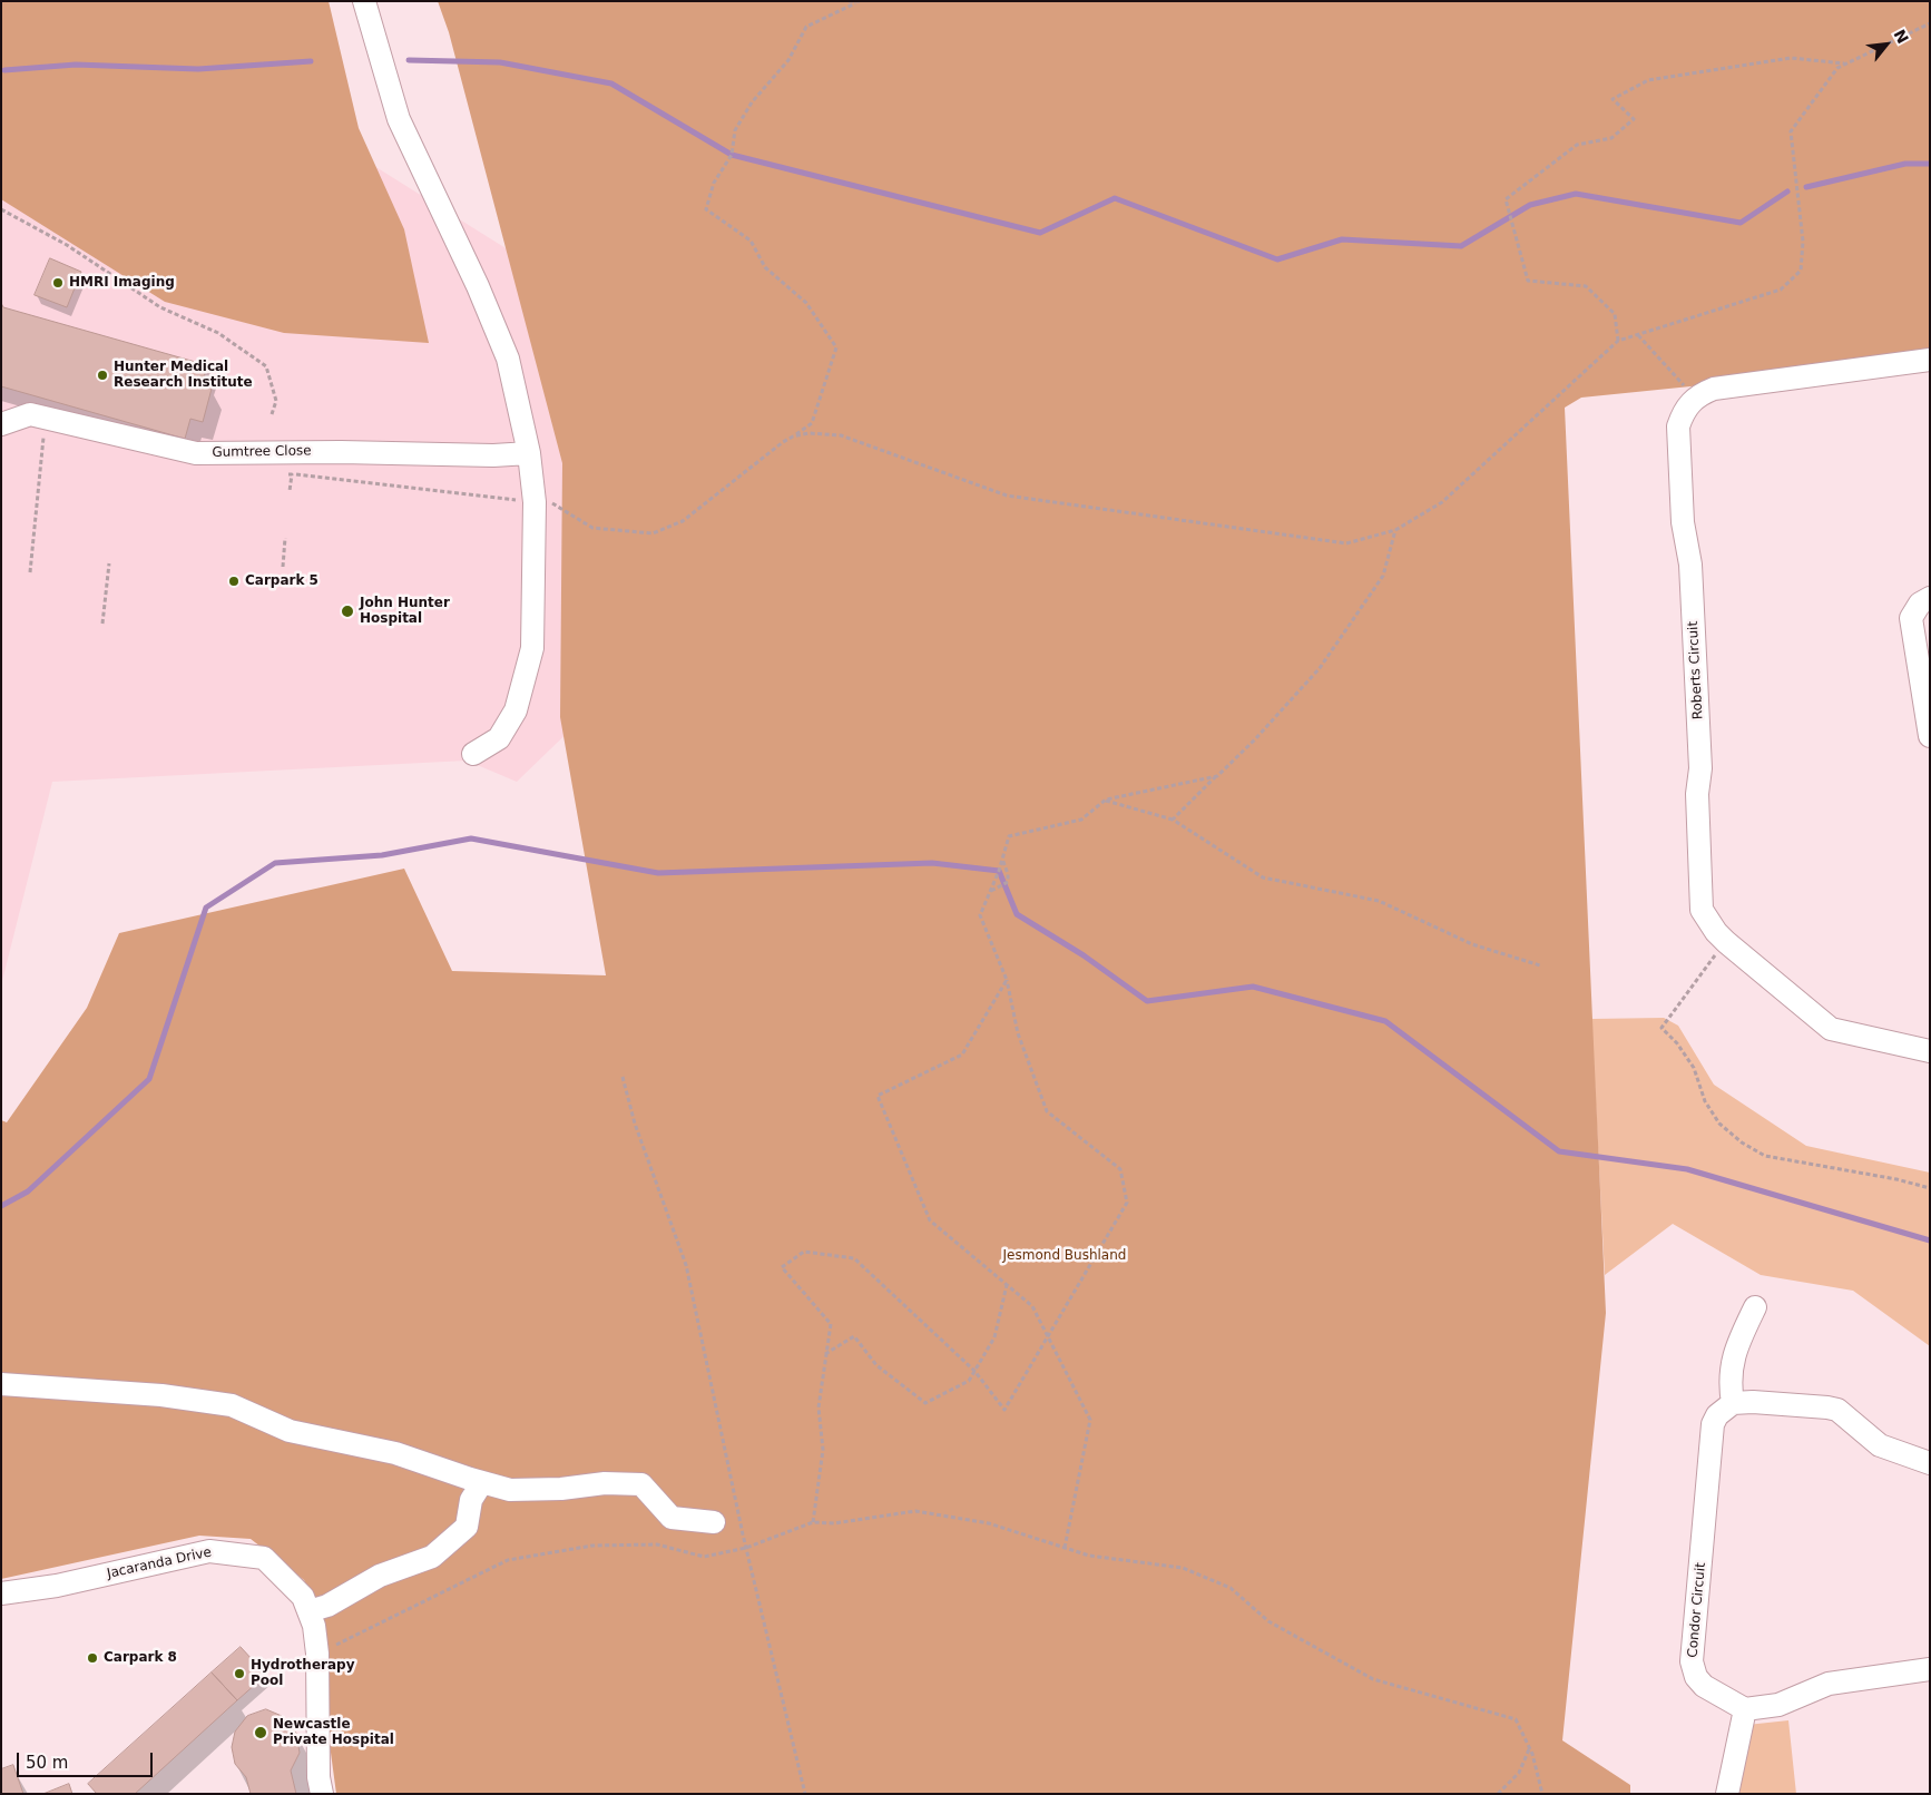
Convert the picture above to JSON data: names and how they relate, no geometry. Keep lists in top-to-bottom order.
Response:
{
  "streets": {
    "street": [
      "Gumtree Close",
      "Roberts Circuit",
      "Jacaranda Drive",
      "Condor Circuit"
    ]
  },
  "parks": ["Jesmond Bushland"],
  "places": [
    "HMRI Imaging",
    "Hunter Medical Research Institute",
    "Carpark 5",
    "John Hunter Hospital",
    "Carpark 8",
    "Hydrotherapy Pool",
    "Newcastle Private Hospital"
  ],
  "scale_bar": "50 m",
  "north": "top right"
}
